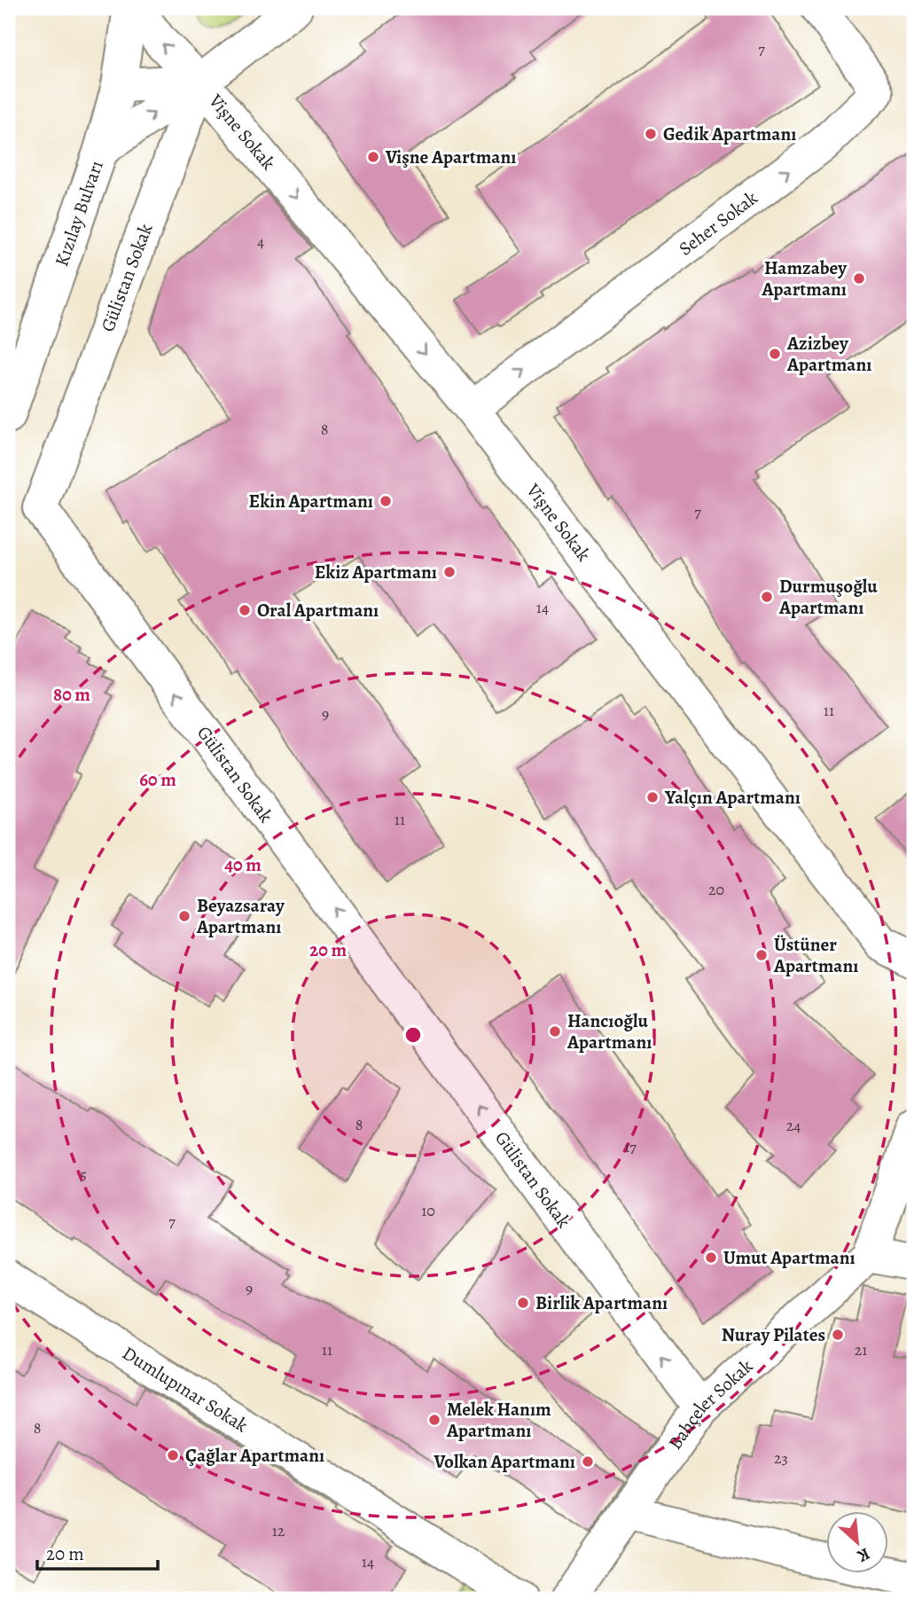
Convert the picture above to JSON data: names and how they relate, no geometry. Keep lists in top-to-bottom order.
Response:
{
  "streets": {
    "street": [
      "Vişne Sokak",
      "Kızılay Bulvarı",
      "Seher Sokak",
      "Gülistan Sokak",
      "Dumlupınar Sokak",
      "Bahçeler Sokak"
    ]
  },
  "crossings": [
    ["Vişne Sokak", "Seher Sokak"],
    ["Vişne Sokak", "Gülistan Sokak"],
    ["Gülistan Sokak", "Bahçeler Sokak"]
  ],
  "one_way": ["Seher Sokak", "Gülistan Sokak"],
  "places": [
    "Gedik Apartmanı",
    "Vişne Apartmanı",
    "Hamzabey Apartmanı",
    "Azizbey Apartmanı",
    "Ekin Apartmanı",
    "Ekiz Apartmanı",
    "Durmuşoğlu Apartmanı",
    "Oral Apartmanı",
    "Yalçın Apartmanı",
    "Beyazsaray Apartmanı",
    "Üstüner Apartmanı",
    "Hancıoğlu Apartmanı",
    "Umut Apartmanı",
    "Birlik Apartmanı",
    "Nuray Pilates",
    "Melek Hanım Apartmanı",
    "Çağlar Apartmanı",
    "Volkan Apartmanı"
  ],
  "house_numbers": [
    "7",
    "4",
    "8",
    "7",
    "14",
    "11",
    "9",
    "11",
    "20",
    "8",
    "24",
    "17",
    "5",
    "10",
    "7",
    "9",
    "11",
    "21",
    "8",
    "23",
    "12",
    "14"
  ],
  "scale_bar": "20 m",
  "north": "bottom right",
  "rings": [
    "80 m",
    "60 m",
    "40 m",
    "20 m"
  ]
}
